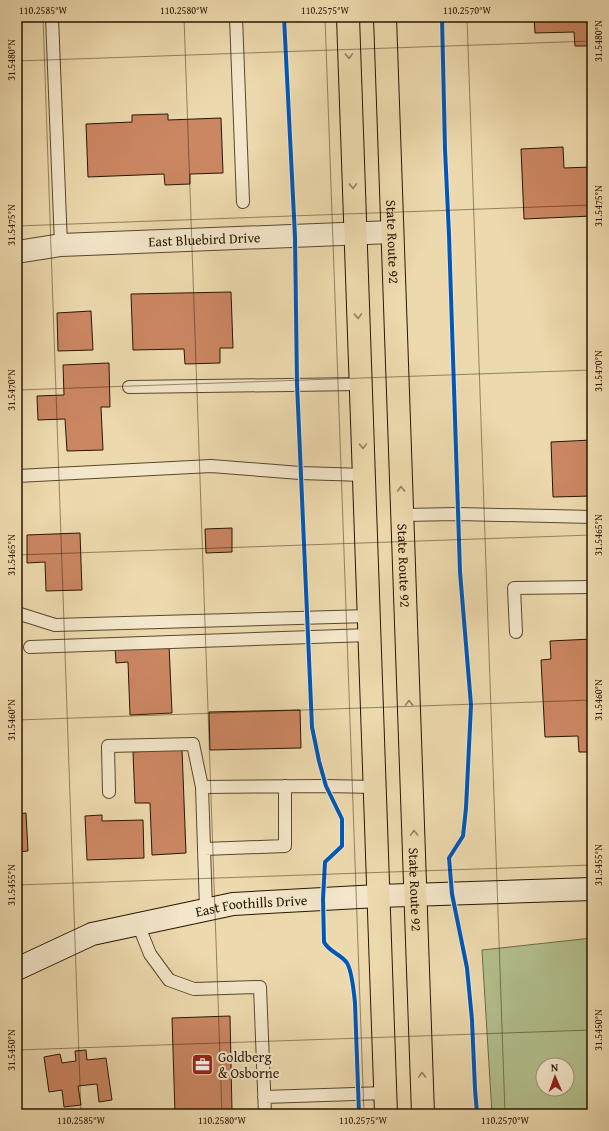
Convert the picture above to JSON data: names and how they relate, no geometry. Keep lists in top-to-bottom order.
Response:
{
  "streets": {
    "main road": ["State Route 92"],
    "street": ["East Bluebird Drive", "East Foothills Drive"]
  },
  "crossings": [
    ["East Bluebird Drive", "State Route 92"],
    ["State Route 92", "East Foothills Drive"]
  ],
  "places": {
    "office": ["Goldberg & Osborne"]
  },
  "north": "top",
  "coordinates": [
    "110.2585°W",
    "110.2580°W",
    "110.2575°W",
    "110.2570°W",
    "31.5480°N",
    "31.5475°N",
    "31.5470°N",
    "31.5465°N",
    "31.5460°N",
    "31.5455°N",
    "31.5450°N"
  ]
}
